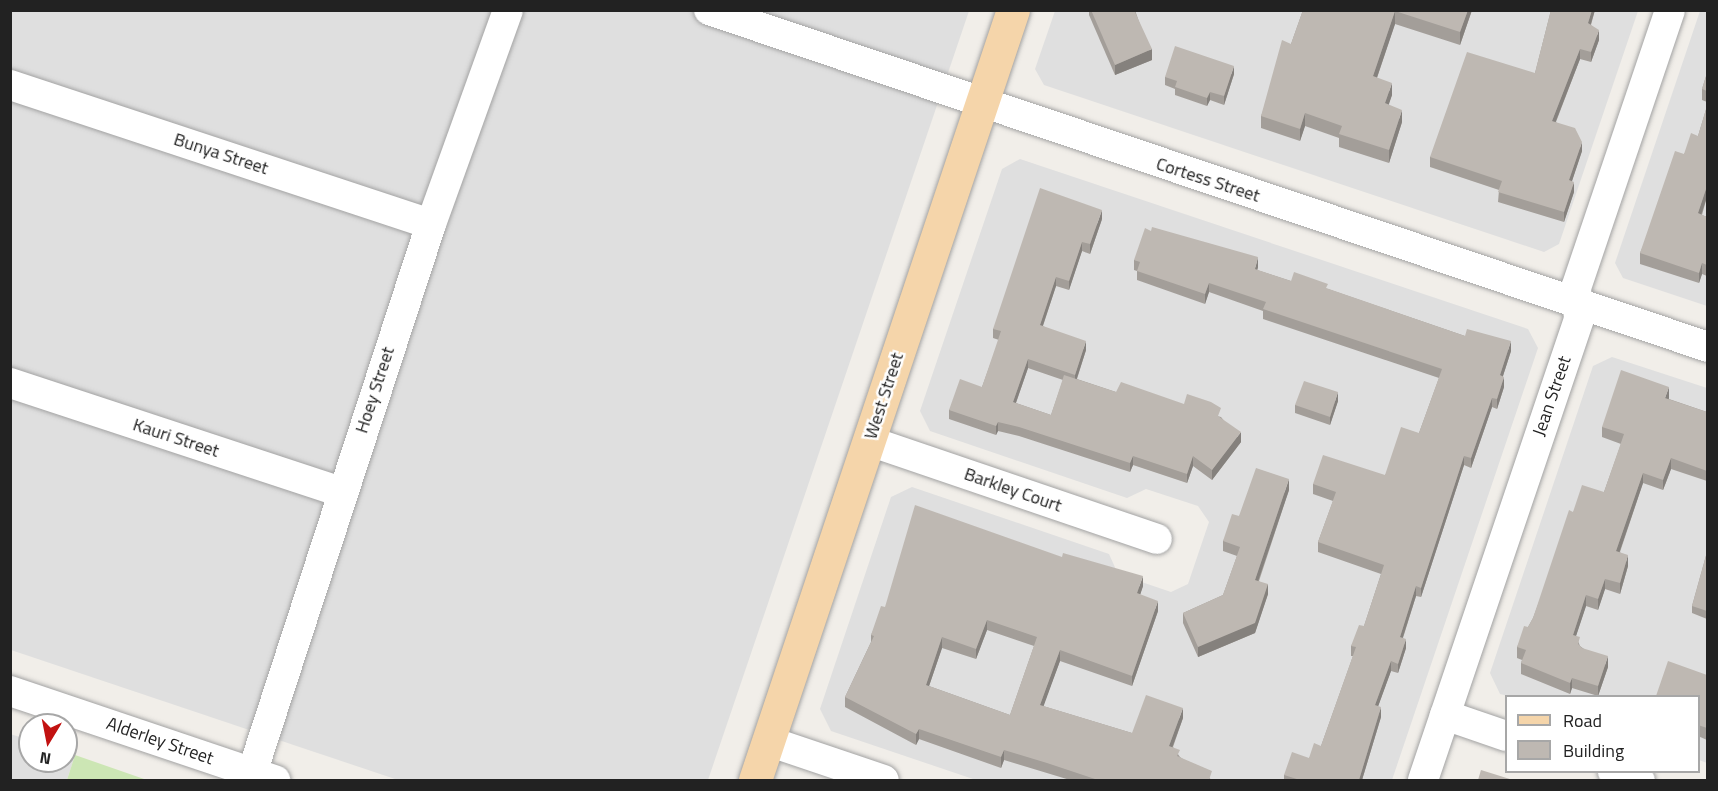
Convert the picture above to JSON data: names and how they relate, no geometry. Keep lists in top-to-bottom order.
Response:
{
  "streets": {
    "main road": ["West Street"],
    "street": [
      "Bunya Street",
      "Cortess Street",
      "Hoey Street",
      "Jean Street",
      "Kauri Street",
      "Barkley Court",
      "Alderley Street"
    ]
  },
  "crossings": [
    ["Bunya Street", "Hoey Street"],
    ["Cortess Street", "West Street"],
    ["Cortess Street", "Jean Street"],
    ["Hoey Street", "Kauri Street"],
    ["Hoey Street", "Alderley Street"],
    ["West Street", "Barkley Court"]
  ],
  "legend": ["Road", "Building"],
  "north": "bottom"
}
